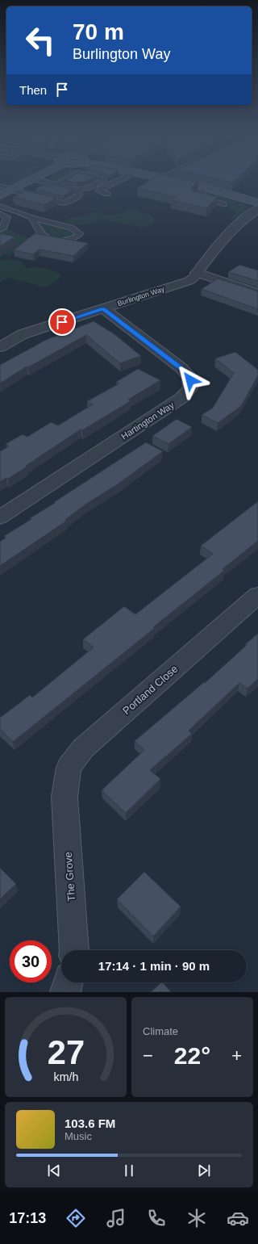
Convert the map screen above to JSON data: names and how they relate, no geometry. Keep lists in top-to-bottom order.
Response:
{
  "streets": {
    "street": [
      "Burlington Way",
      "Hartington Way",
      "Portland Close",
      "The Grove"
    ]
  },
  "crossings": [
    ["Burlington Way", "Hartington Way"],
    ["Portland Close", "The Grove"]
  ],
  "page": {
    "turn": ["70 m", "Burlington Way"],
    "then": "Then",
    "limit": "30",
    "trip": "17:14 · 1 min · 90 m",
    "tile": "Climate",
    "heat": ["−", "22°", "+"],
    "song": ["103.6 FM", "Music"],
    "tabs": "17:13",
    "gauge": ["27", "km/h"]
  }
}
